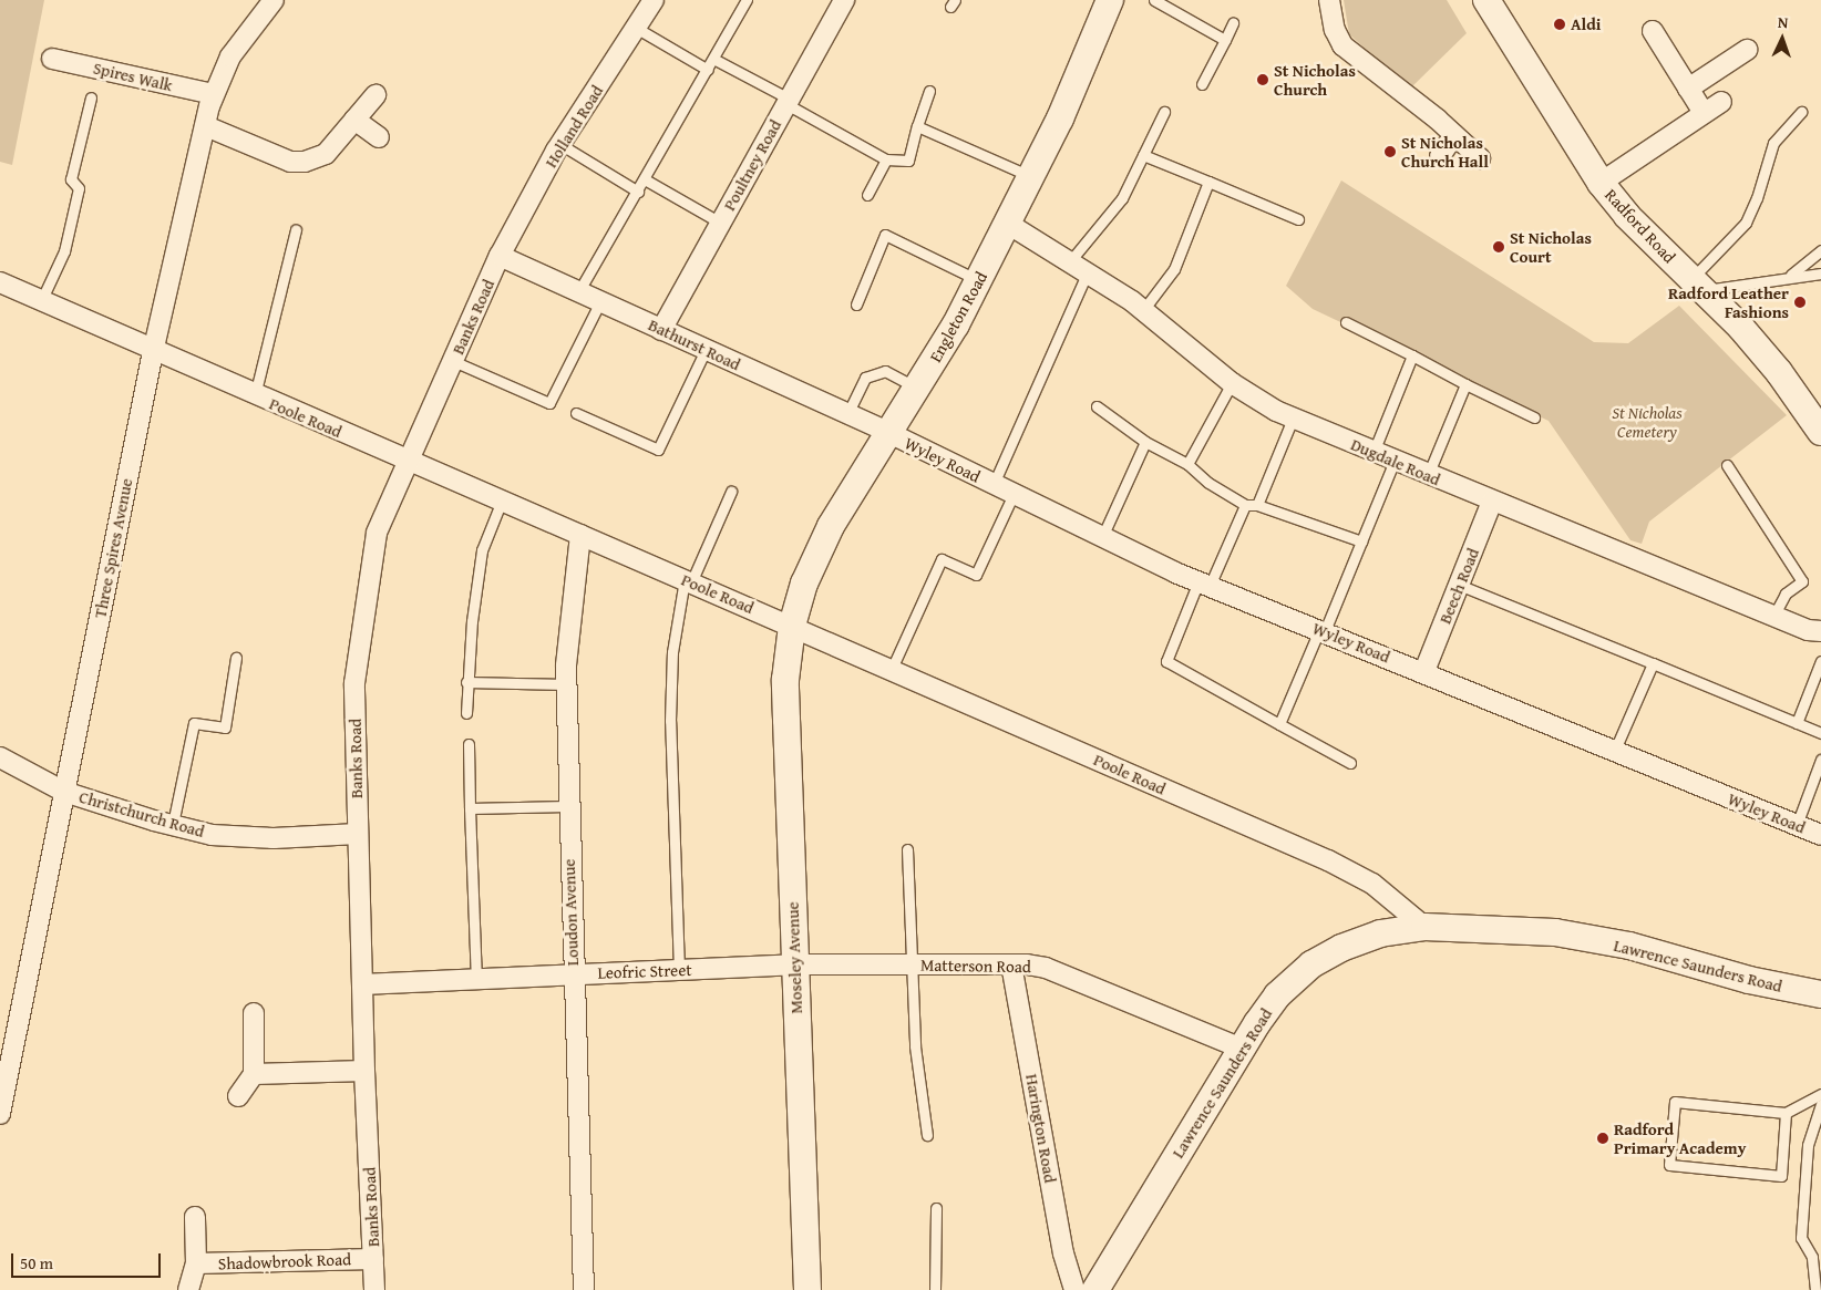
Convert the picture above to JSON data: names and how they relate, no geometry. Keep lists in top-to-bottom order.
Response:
{
  "streets": {
    "main road": [
      "Radford Road",
      "Engleton Road",
      "Moseley Avenue",
      "Lawrence Saunders Road"
    ],
    "street": [
      "Spires Walk",
      "Holland Road",
      "Poultney Road",
      "Banks Road",
      "Bathurst Road",
      "Poole Road",
      "Wyley Road",
      "Dugdale Road",
      "Three Spires Avenue",
      "Beech Road",
      "Christchurch Road",
      "Loudon Avenue",
      "Matterson Road",
      "Leofric Street",
      "Harington Road",
      "Shadowbrook Road"
    ]
  },
  "crossings": [
    ["Spires Walk", "Three Spires Avenue"],
    ["Holland Road", "Banks Road"],
    ["Holland Road", "Bathurst Road"],
    ["Poultney Road", "Bathurst Road"],
    ["Banks Road", "Bathurst Road"],
    ["Banks Road", "Poole Road"],
    ["Banks Road", "Christchurch Road"],
    ["Banks Road", "Leofric Street"],
    ["Banks Road", "Shadowbrook Road"],
    ["Engleton Road", "Bathurst Road"],
    ["Engleton Road", "Poole Road"],
    ["Engleton Road", "Wyley Road"],
    ["Engleton Road", "Dugdale Road"],
    ["Engleton Road", "Moseley Avenue"],
    ["Bathurst Road", "Wyley Road"],
    ["Poole Road", "Three Spires Avenue"],
    ["Poole Road", "Loudon Avenue"],
    ["Poole Road", "Moseley Avenue"],
    ["Poole Road", "Lawrence Saunders Road"],
    ["Wyley Road", "Beech Road"],
    ["Dugdale Road", "Beech Road"],
    ["Three Spires Avenue", "Christchurch Road"],
    ["Loudon Avenue", "Leofric Street"],
    ["Moseley Avenue", "Matterson Road"],
    ["Moseley Avenue", "Leofric Street"],
    ["Matterson Road", "Lawrence Saunders Road"],
    ["Matterson Road", "Leofric Street"],
    ["Matterson Road", "Harington Road"]
  ],
  "parks": ["St Nicholas Cemetery"],
  "places": [
    "Aldi",
    "St Nicholas Church",
    "St Nicholas Church Hall",
    "St Nicholas Court",
    "Radford Leather Fashions",
    "Radford Primary Academy"
  ],
  "scale_bar": "50 m",
  "north": "top"
}
